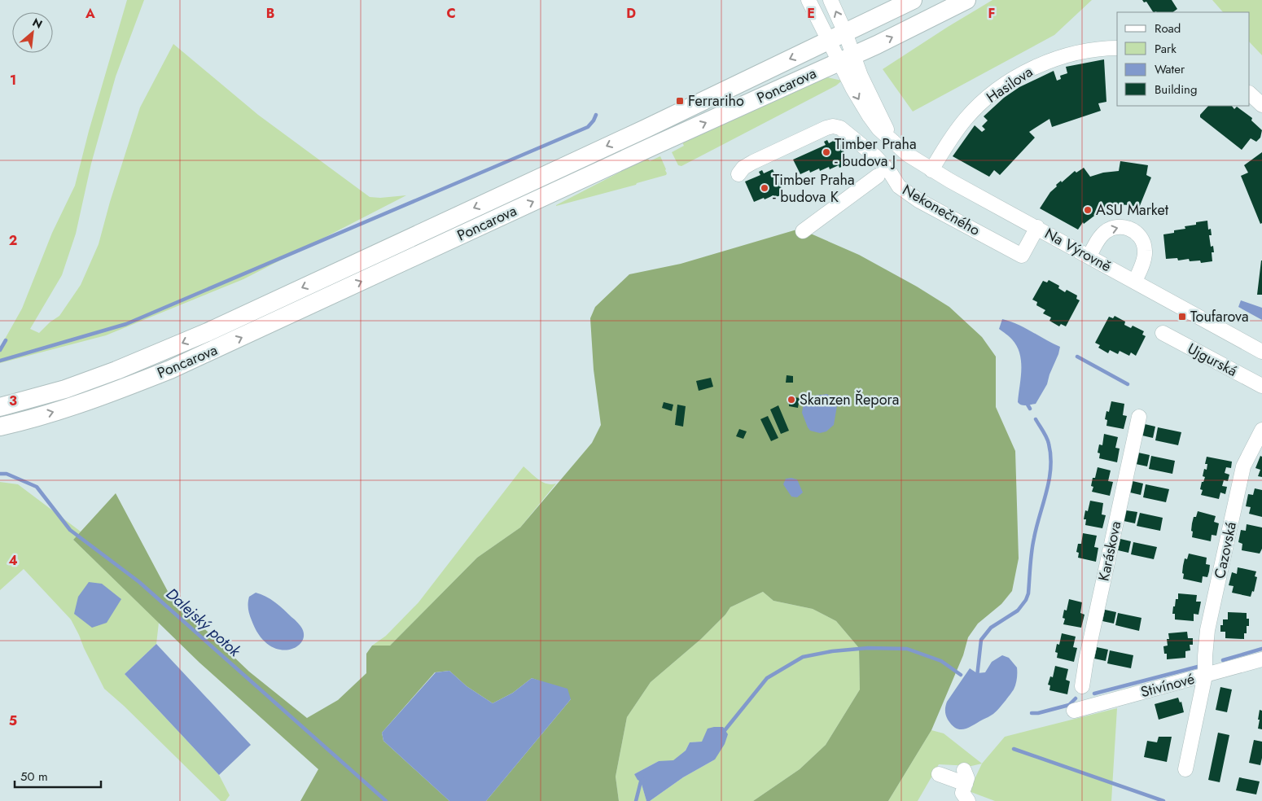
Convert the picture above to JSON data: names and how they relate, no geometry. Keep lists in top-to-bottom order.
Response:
{
  "streets": {
    "main road": ["Poncarova"],
    "street": [
      "Hasilova",
      "Nekonečného",
      "Na Výrovně",
      "Ujgurská",
      "Cazovská",
      "Karáskova",
      "Stivínové"
    ]
  },
  "crossings": [
    ["Hasilova", "Na Výrovně"],
    ["Poncarova", "Na Výrovně"],
    ["Nekonečného", "Na Výrovně"],
    ["Cazovská", "Stivínové"]
  ],
  "water": ["Dalejský potok"],
  "places": {
    "transit": ["Ferrariho", "Toufarova"],
    "other": [
      "Timber Praha - budova J",
      "Timber Praha - budova K",
      "ASU Market",
      "Skanzen Řepora"
    ]
  },
  "legend": [
    "Road",
    "Park",
    "Water",
    "Building"
  ],
  "scale_bar": "50 m",
  "north": "top right",
  "grid": {
    "columns": [
      "A",
      "B",
      "C",
      "D",
      "E",
      "F"
    ],
    "rows": [
      "1",
      "2",
      "3",
      "4",
      "5"
    ]
  }
}
